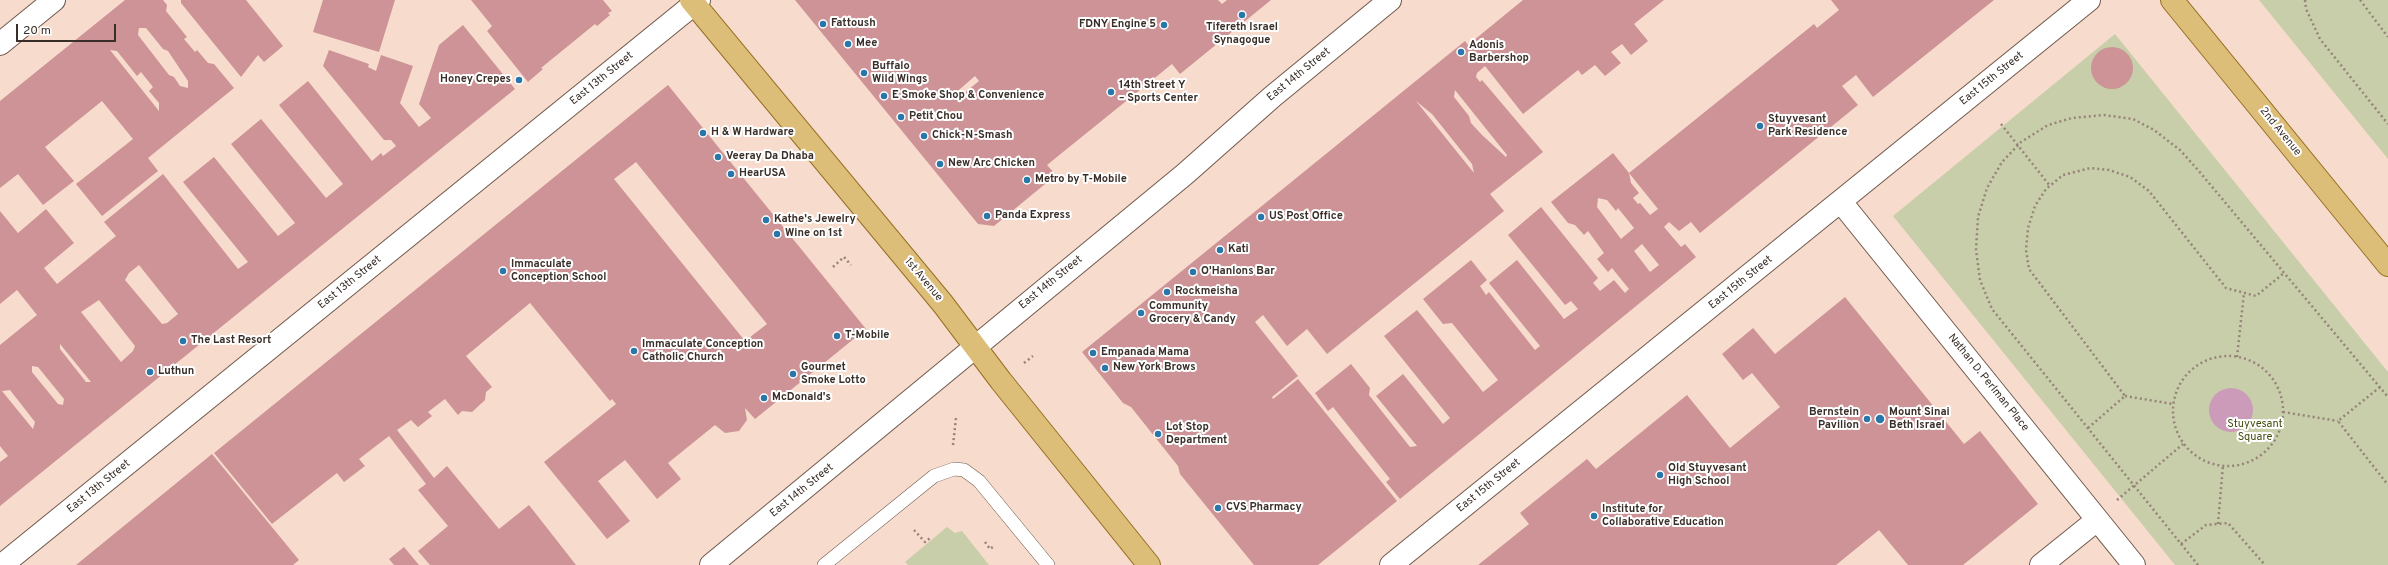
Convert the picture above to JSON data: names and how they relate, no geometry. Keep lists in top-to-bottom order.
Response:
{
  "streets": {
    "main road": ["2nd Avenue", "1st Avenue"],
    "street": [
      "East 14th Street",
      "East 13th Street",
      "East 15th Street",
      "Nathan D. Perlman Place"
    ]
  },
  "crossings": [
    ["East 14th Street", "1st Avenue"],
    ["East 13th Street", "1st Avenue"],
    ["East 15th Street", "Nathan D. Perlman Place"]
  ],
  "parks": ["Stuyvesant Square"],
  "places": [
    "Tifereth Israel Synagogue",
    "Fattoush",
    "FDNY Engine 5",
    "Mee",
    "Adonis Barbershop",
    "Buffalo Wild Wings",
    "Honey Crepes",
    "14th Street Y – Sports Center",
    "E Smoke Shop & Convenience",
    "Petit Chou",
    "Stuyvesant Park Residence",
    "H & W Hardware",
    "Chick-N-Smash",
    "Veeray Da Dhaba",
    "New Arc Chicken",
    "HearUSA",
    "Metro by T-Mobile",
    "Panda Express",
    "US Post Office",
    "Kathe's Jewelry",
    "Wine on 1st",
    "Kati",
    "Immaculate Conception School",
    "O'Hanlons Bar",
    "Rockmeisha",
    "Community Grocery & Candy",
    "T-Mobile",
    "The Last Resort",
    "Immaculate Conception Catholic Church",
    "Empanada Mama",
    "New York Brows",
    "Luthun",
    "Gourmet Smoke Lotto",
    "McDonald's",
    "Bernstein Pavilion",
    "Mount Sinai Beth Israel",
    "Lot Stop Department",
    "Old Stuyvesant High School",
    "CVS Pharmacy",
    "Institute for Collaborative Education"
  ],
  "scale_bar": "20 m"
}
